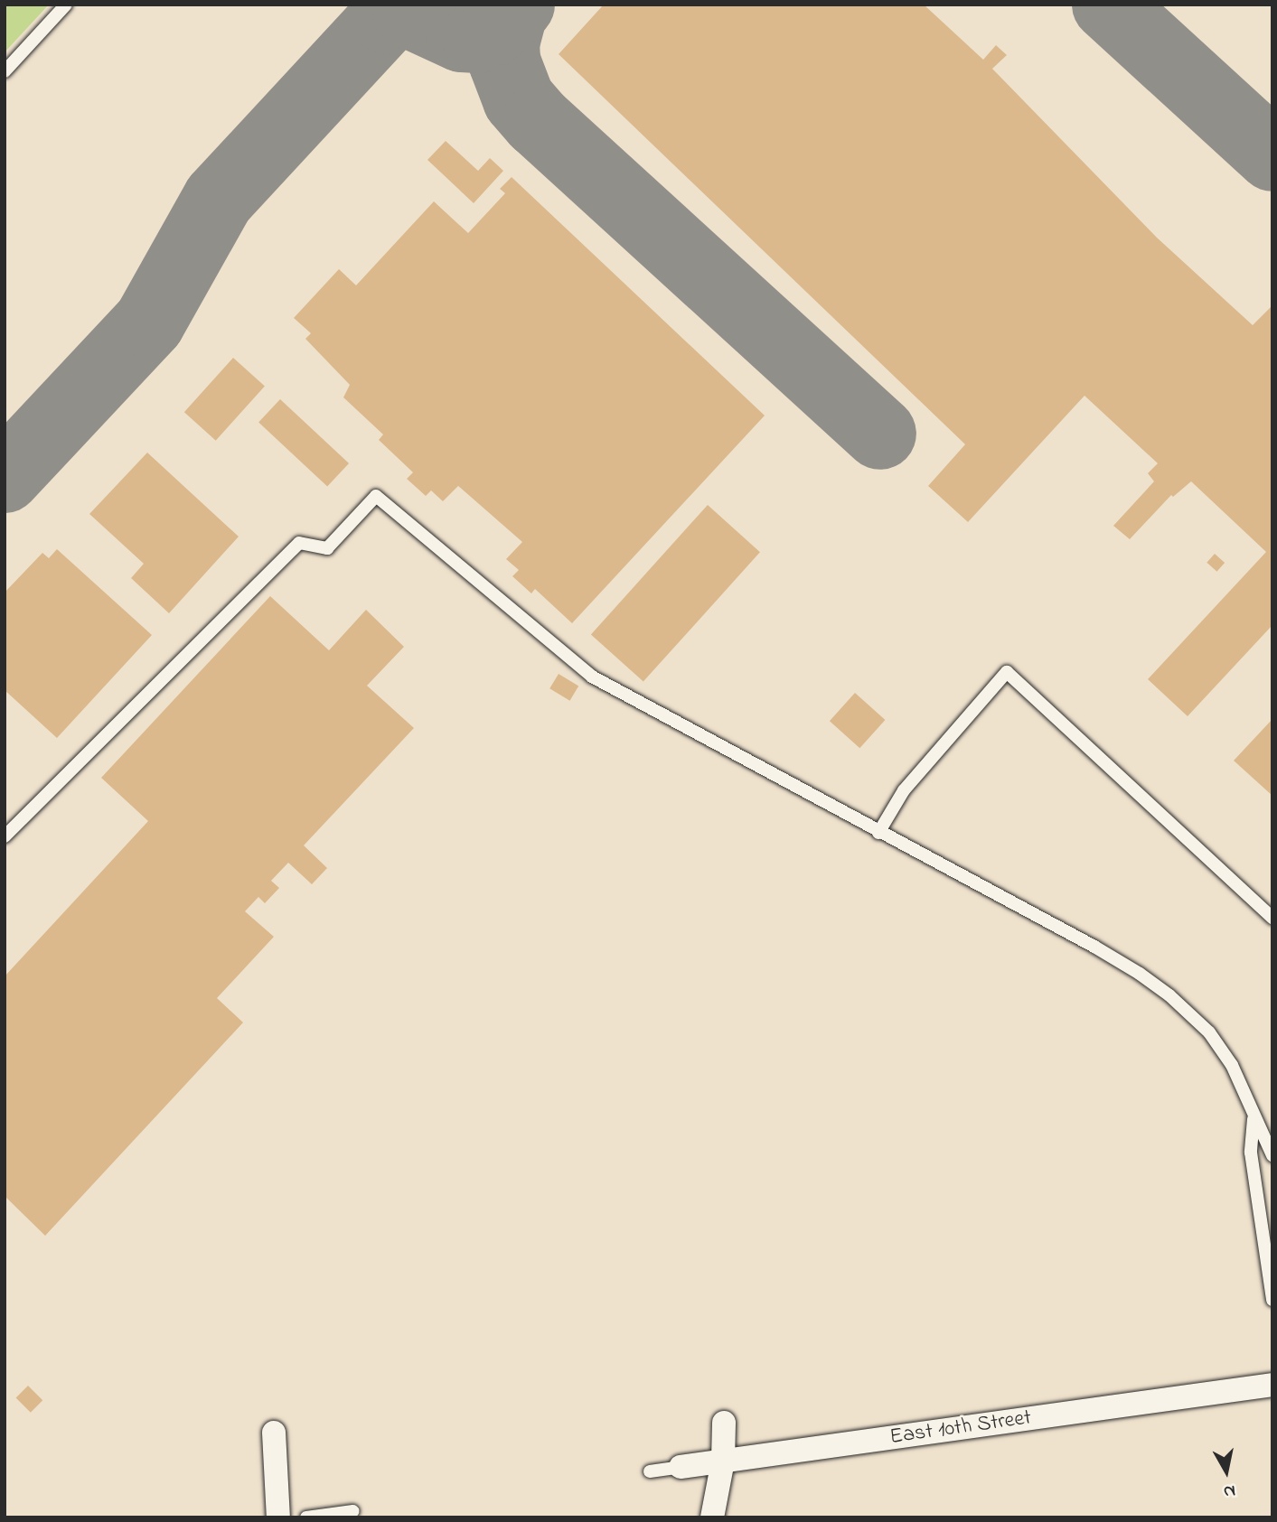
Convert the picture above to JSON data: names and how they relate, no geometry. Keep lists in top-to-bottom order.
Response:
{
  "streets": {
    "street": ["East 10th Street"]
  },
  "north": "bottom"
}
